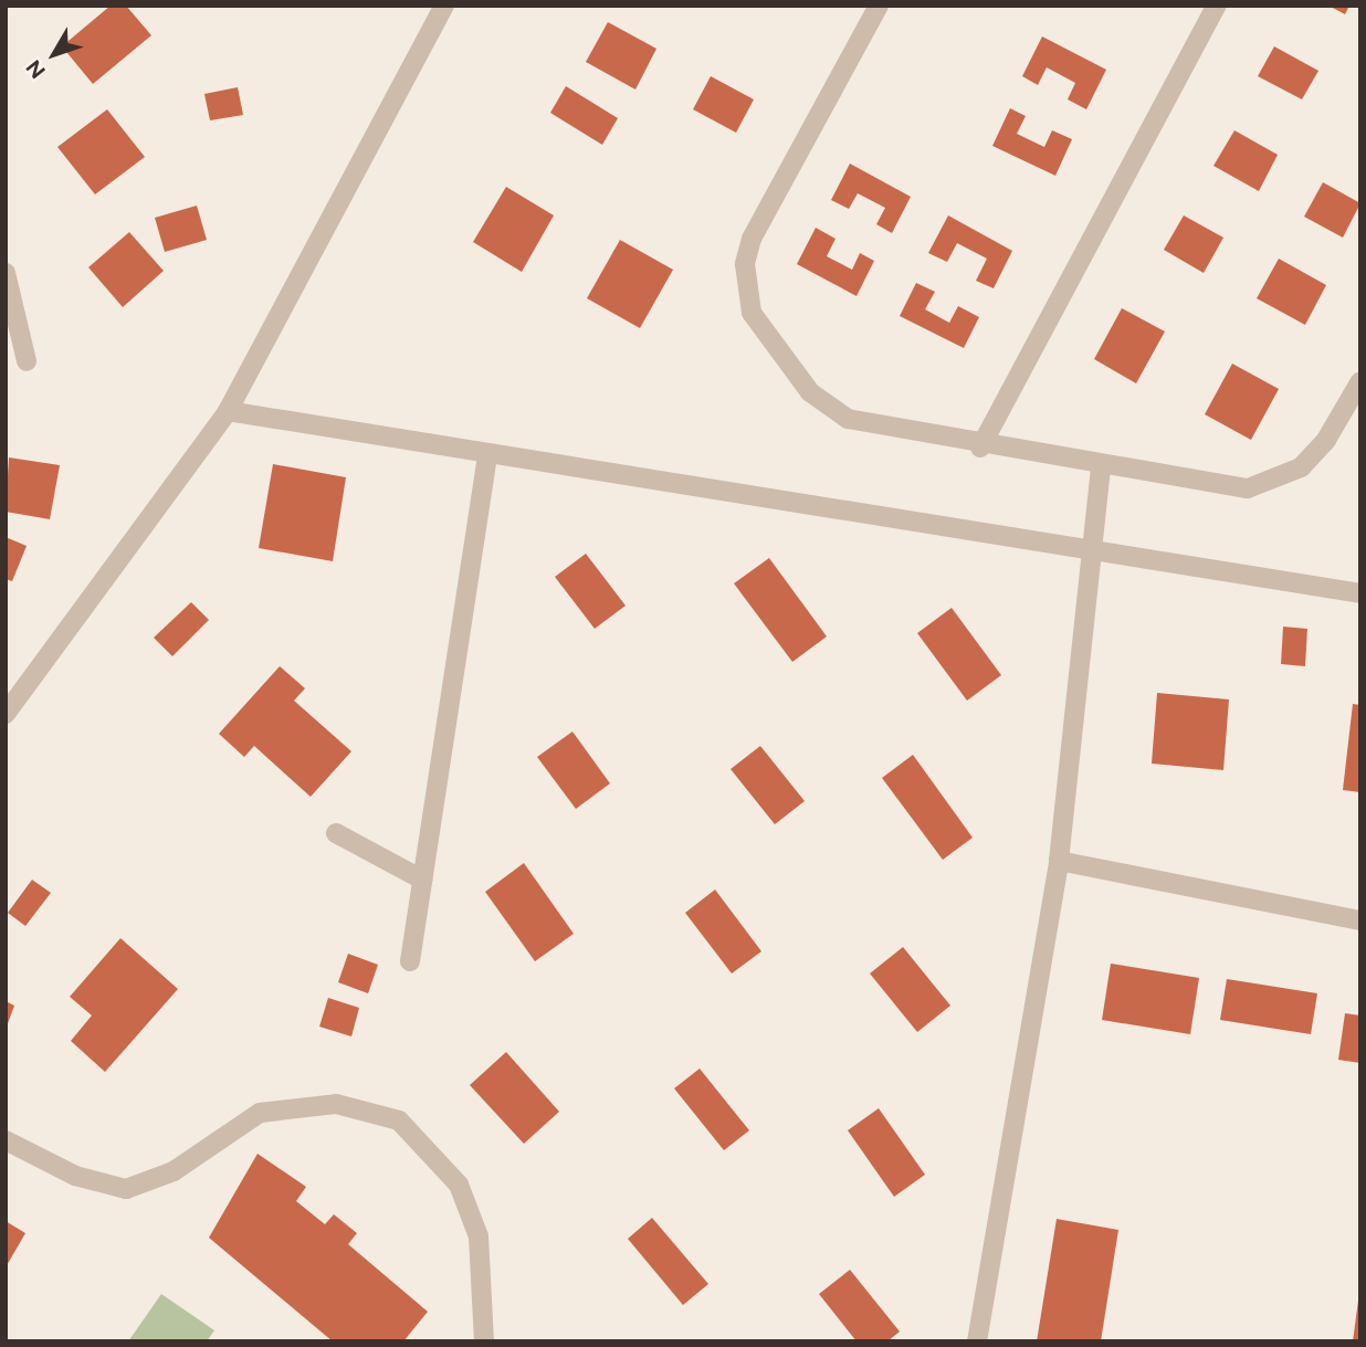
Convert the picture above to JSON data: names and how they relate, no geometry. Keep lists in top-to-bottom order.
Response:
{
  "north": "bottom left"
}
